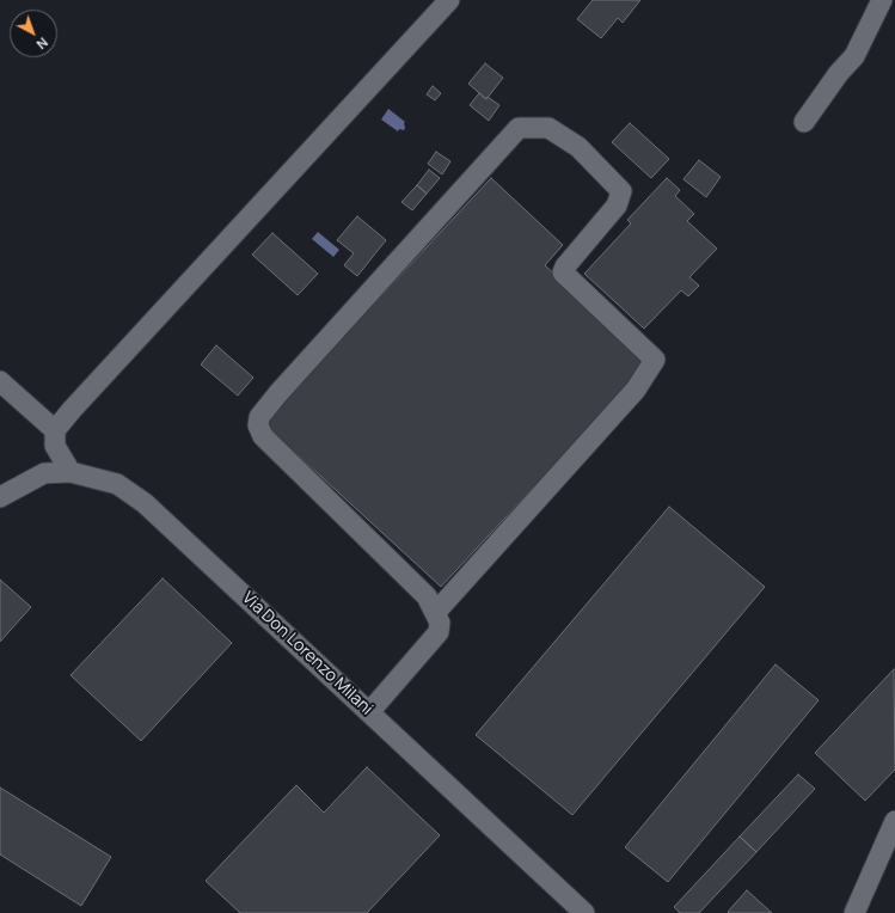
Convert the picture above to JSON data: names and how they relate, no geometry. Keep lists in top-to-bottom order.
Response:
{
  "streets": {
    "street": ["Via Don Lorenzo Milani"]
  },
  "north": "bottom right"
}
